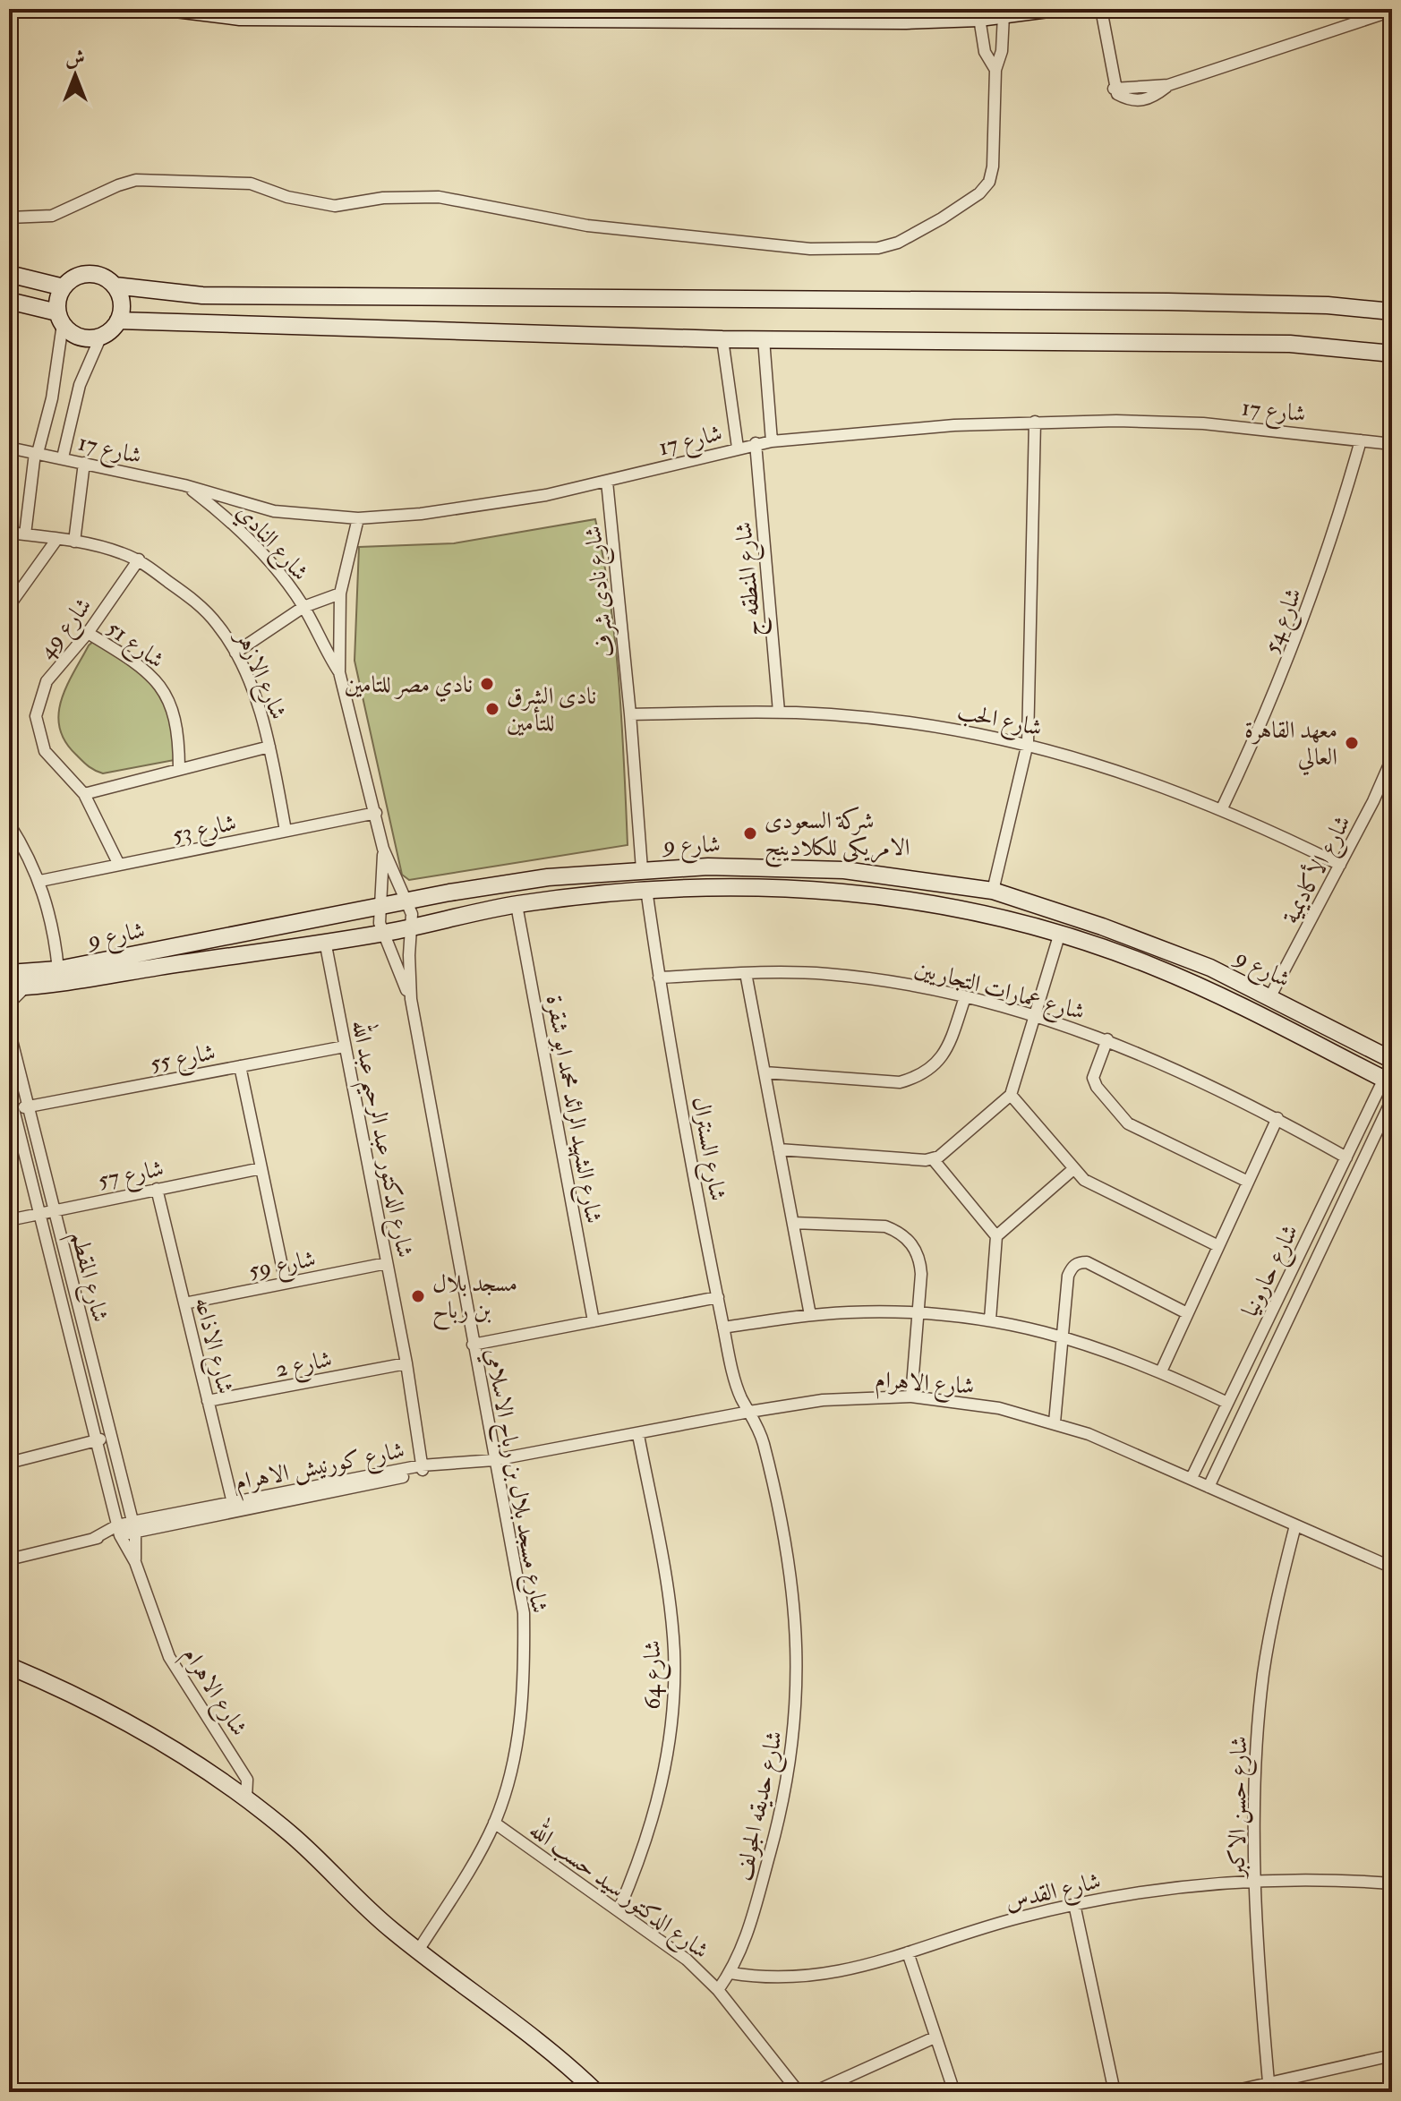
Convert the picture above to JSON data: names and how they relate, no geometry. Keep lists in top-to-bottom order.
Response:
{
  "streets": {
    "main road": ["شارع 9"],
    "street": [
      "شارع 17",
      "شارع النادي",
      "شارع المنطقه ج",
      "شارع نادى شرف",
      "شارع 54",
      "شارع 49",
      "شارع 51",
      "شارع الازهر",
      "شارع الحب",
      "شارع 53",
      "شارع الأكاديمية",
      "شارع عمارات التجاريين",
      "شارع 55",
      "شارع الشهيد الرائد محمد ابو شقرة",
      "شارع الدكتور عبد الرحيم عبد الله",
      "شارع السنترال",
      "شارع 57",
      "شارع 59",
      "شارع حارونيا",
      "شارع المقطم",
      "شارع الاذاعه",
      "شارع 2",
      "شارع الاهرام",
      "شارع كورنيش الاهرام",
      "شارع مسجد بلال بن رباح الاسلامي",
      "شارع 64",
      "شارع حديقه الجولف",
      "شارع حسن الاكبر",
      "شارع الدكتور سيد حسب الله",
      "شارع القدس"
    ]
  },
  "crossings": [
    ["شارع 17", "شارع النادي"],
    ["شارع 17", "شارع المنطقه ج"],
    ["شارع 17", "شارع نادى شرف"],
    ["شارع 17", "شارع 54"],
    ["شارع النادي", "شارع 53"],
    ["شارع النادي", "شارع 9"],
    ["شارع النادي", "شارع مسجد بلال بن رباح الاسلامي"],
    ["شارع المنطقه ج", "شارع الحب"],
    ["شارع نادى شرف", "شارع الحب"],
    ["شارع نادى شرف", "شارع 9"],
    ["شارع 54", "شارع الحب"],
    ["شارع 49", "شارع 51"],
    ["شارع 49", "شارع الازهر"],
    ["شارع 49", "شارع 53"],
    ["شارع الازهر", "شارع 53"],
    ["شارع الحب", "شارع الأكاديمية"],
    ["شارع 9", "شارع الأكاديمية"],
    ["شارع 9", "شارع الشهيد الرائد محمد ابو شقرة"],
    ["شارع 9", "شارع الدكتور عبد الرحيم عبد الله"],
    ["شارع 9", "شارع السنترال"],
    ["شارع 9", "شارع حارونيا"],
    ["شارع 9", "شارع مسجد بلال بن رباح الاسلامي"],
    ["شارع عمارات التجاريين", "شارع السنترال"],
    ["شارع عمارات التجاريين", "شارع حارونيا"],
    ["شارع 55", "شارع الدكتور عبد الرحيم عبد الله"],
    ["شارع 55", "شارع المقطم"],
    ["شارع الدكتور عبد الرحيم عبد الله", "شارع 59"],
    ["شارع الدكتور عبد الرحيم عبد الله", "شارع 2"],
    ["شارع الدكتور عبد الرحيم عبد الله", "شارع الاهرام"],
    ["شارع الدكتور عبد الرحيم عبد الله", "شارع كورنيش الاهرام"],
    ["شارع السنترال", "شارع الاهرام"],
    ["شارع السنترال", "شارع حديقه الجولف"],
    ["شارع 57", "شارع المقطم"],
    ["شارع 57", "شارع الاذاعه"],
    ["شارع 59", "شارع الاذاعه"],
    ["شارع حارونيا", "شارع الاهرام"],
    ["شارع المقطم", "شارع الاهرام"],
    ["شارع المقطم", "شارع كورنيش الاهرام"],
    ["شارع الاذاعه", "شارع 2"],
    ["شارع الاذاعه", "شارع كورنيش الاهرام"],
    ["شارع الاهرام", "شارع كورنيش الاهرام"],
    ["شارع الاهرام", "شارع مسجد بلال بن رباح الاسلامي"],
    ["شارع الاهرام", "شارع 64"],
    ["شارع الاهرام", "شارع حديقه الجولف"],
    ["شارع الاهرام", "شارع حسن الاكبر"],
    ["شارع مسجد بلال بن رباح الاسلامي", "شارع الدكتور سيد حسب الله"],
    ["شارع 64", "شارع الدكتور سيد حسب الله"],
    ["شارع حديقه الجولف", "شارع الدكتور سيد حسب الله"],
    ["شارع حديقه الجولف", "شارع القدس"],
    ["شارع حسن الاكبر", "شارع القدس"]
  ],
  "places": [
    "نادي مصر للتامين",
    "نادى الشرق للتأمين",
    "معهد القاهرة العالي",
    "شركة السعودى الامريكى للكلادينج",
    "مسجد بلال بن رباح"
  ],
  "north": "top"
}
